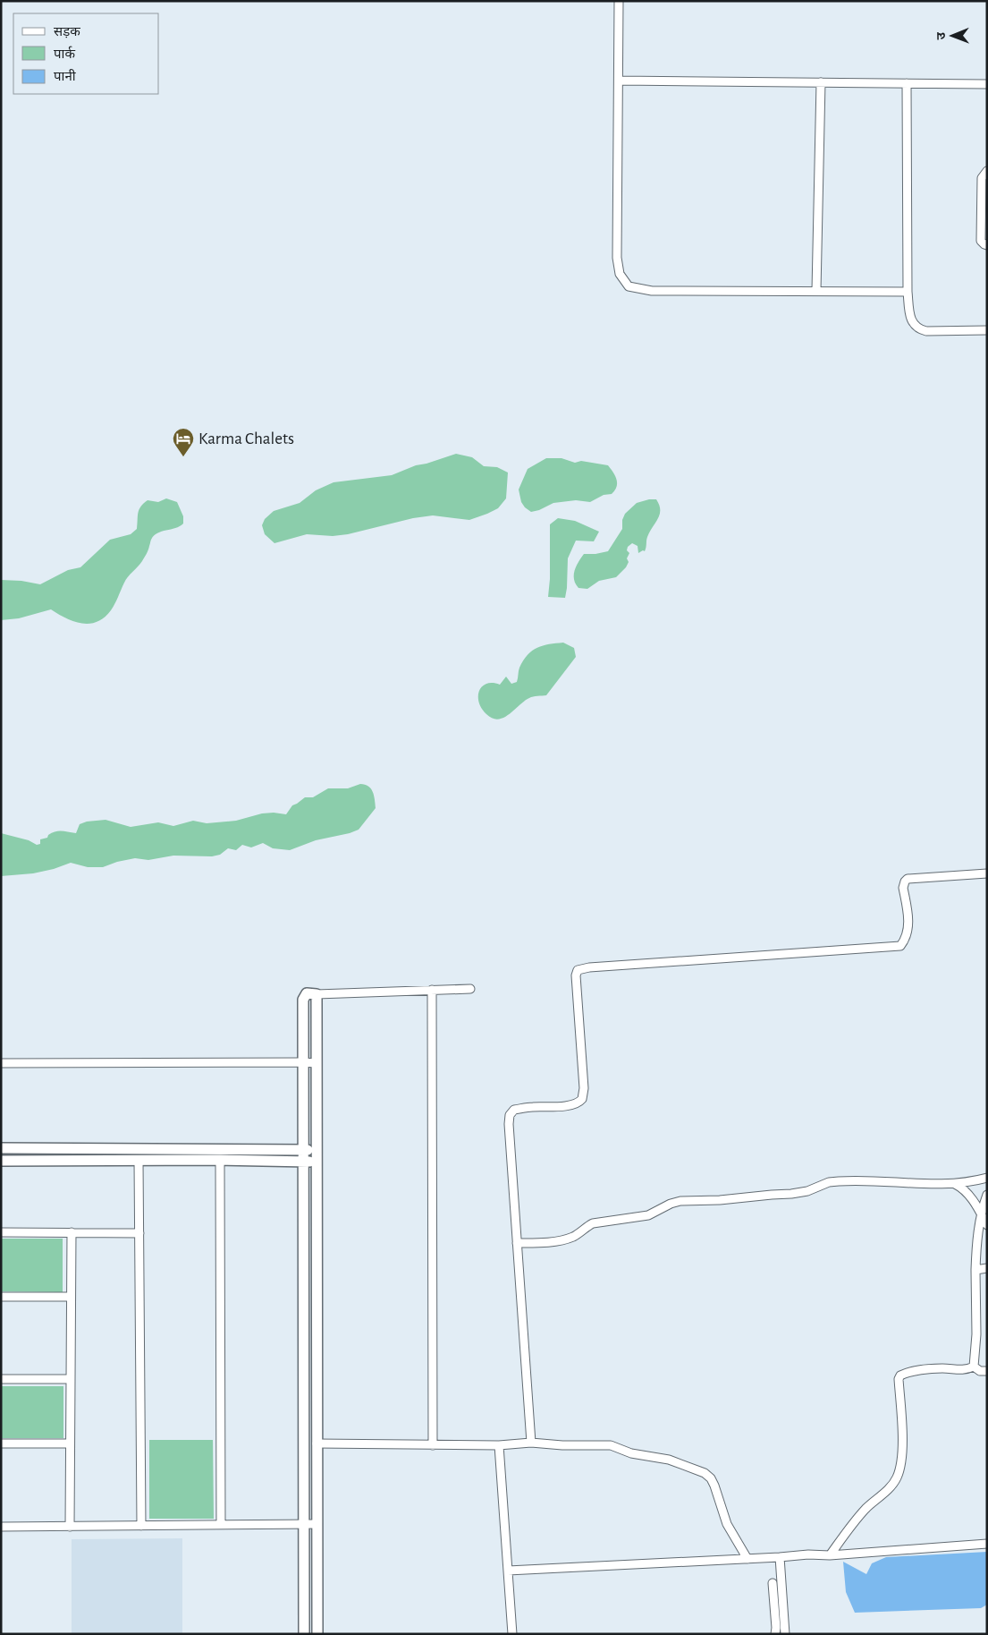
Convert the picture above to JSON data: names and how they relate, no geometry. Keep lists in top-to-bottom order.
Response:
{
  "places": {
    "hotel": ["Karma Chalets"]
  },
  "legend": ["सड़क", "पार्क", "पानी"],
  "north": "left"
}
